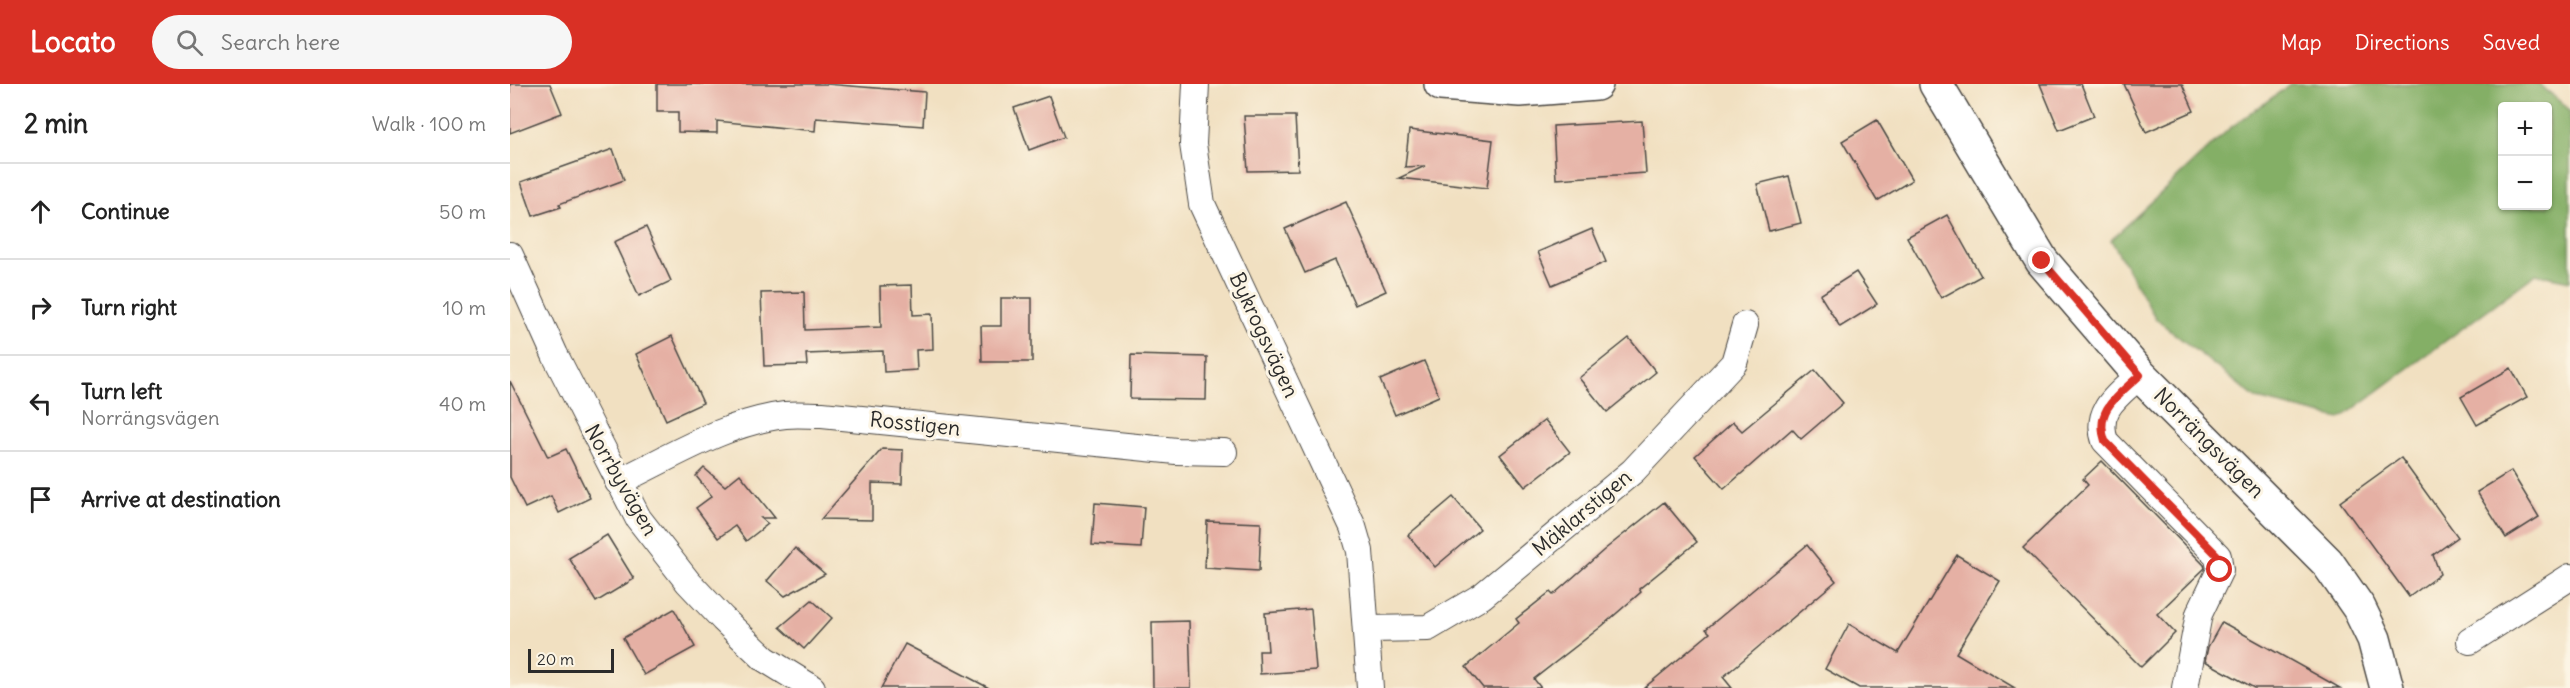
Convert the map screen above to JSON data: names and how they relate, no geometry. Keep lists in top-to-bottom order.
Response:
{
  "streets": {
    "street": [
      "Bykrogsvägen",
      "Rosstigen",
      "Norrängsvägen",
      "Norrbyvägen",
      "Mäklarstigen"
    ]
  },
  "crossings": [
    ["Bykrogsvägen", "Mäklarstigen"],
    ["Rosstigen", "Norrbyvägen"]
  ],
  "scale_bar": "20 m",
  "page": {
    "header": "Locato",
    "search": "Search here",
    "nav": ["Map", "Directions", "Saved"],
    "heading": ["2 min", "Walk · 100 m"],
    "map_buttons": ["+", "−"],
    "list": [
      ["Continue", "50 m"],
      ["Turn right", "10 m"],
      ["Turn left", "Norrängsvägen", "40 m"],
      "Arrive at destination"
    ],
    "scale": "20 m"
  }
}
